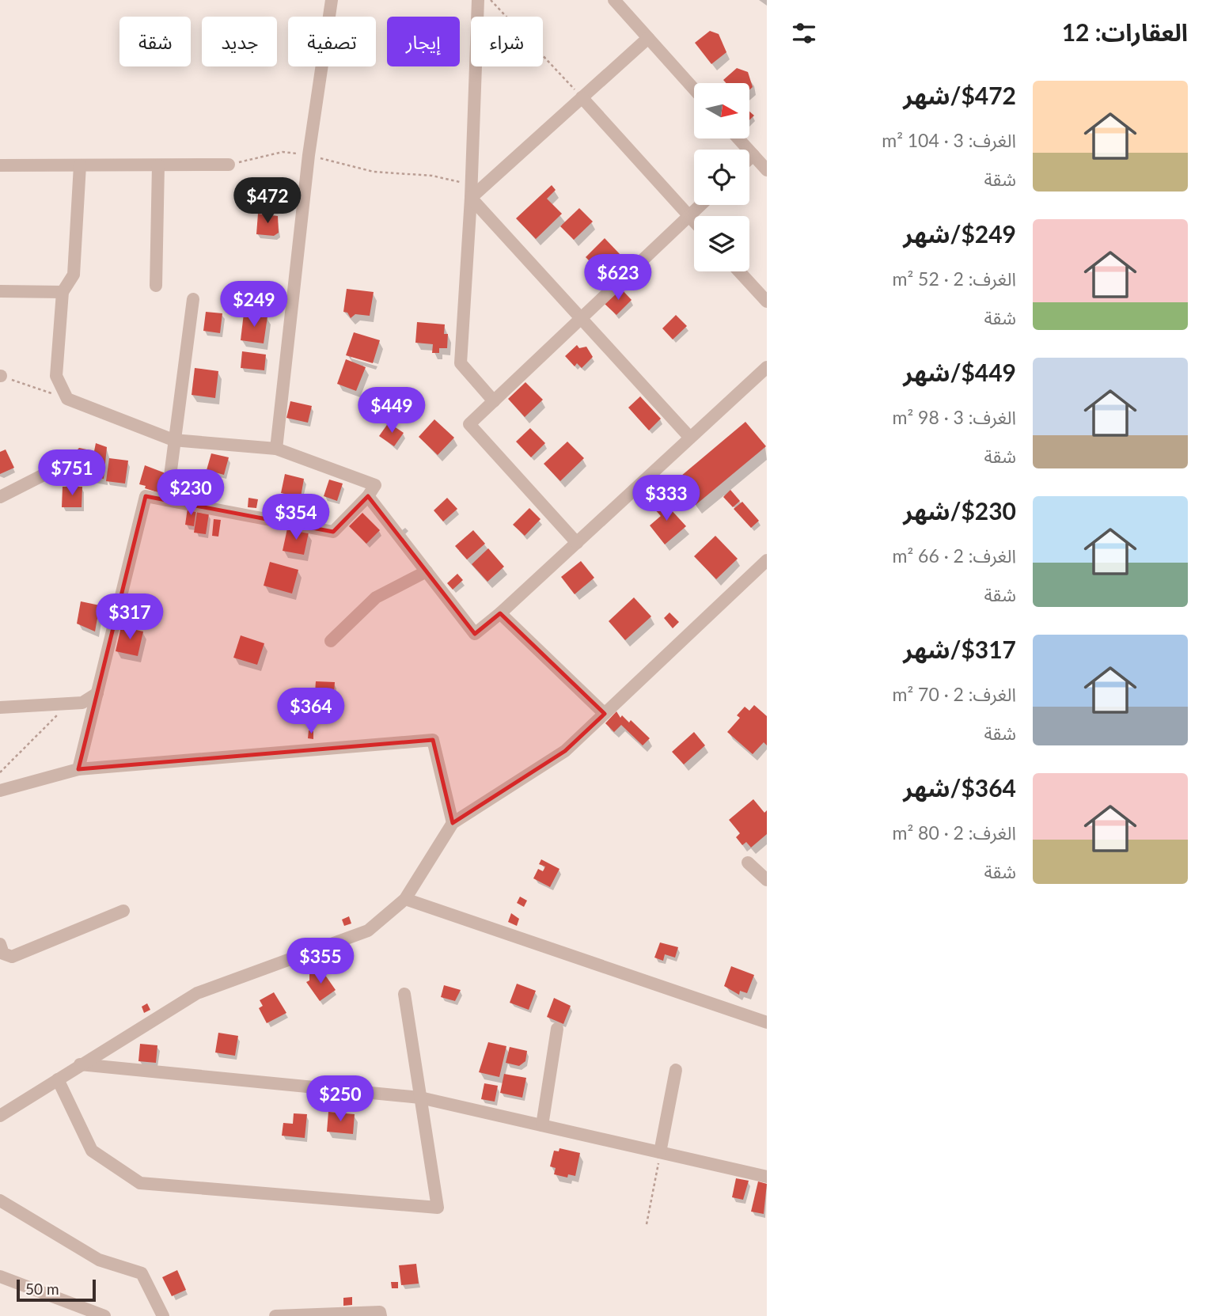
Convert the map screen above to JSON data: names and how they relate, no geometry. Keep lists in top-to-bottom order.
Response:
{
  "scale_bar": "50 m",
  "north": "right",
  "page": {
    "heading": "العقارات: 12",
    "chip": [
      "شراء",
      "إيجار",
      "تصفية",
      "جديد",
      "شقة"
    ],
    "list": [
      {
        "name": "$472/شهر",
        "note": "الغرف: 3 · 104 m² · شقة"
      },
      {
        "name": "$249/شهر",
        "note": "الغرف: 2 · 52 m² · شقة"
      },
      {
        "name": "$449/شهر",
        "note": "الغرف: 3 · 98 m² · شقة"
      },
      {
        "name": "$230/شهر",
        "note": "الغرف: 2 · 66 m² · شقة"
      },
      {
        "name": "$317/شهر",
        "note": "الغرف: 2 · 70 m² · شقة"
      },
      {
        "name": "$364/شهر",
        "note": "الغرف: 2 · 80 m² · شقة"
      }
    ],
    "price": [
      "$472",
      "$623",
      "$249",
      "$449",
      "$751",
      "$230",
      "$333",
      "$354",
      "$317",
      "$364",
      "$355",
      "$250"
    ],
    "scale": "50 m"
  }
}
